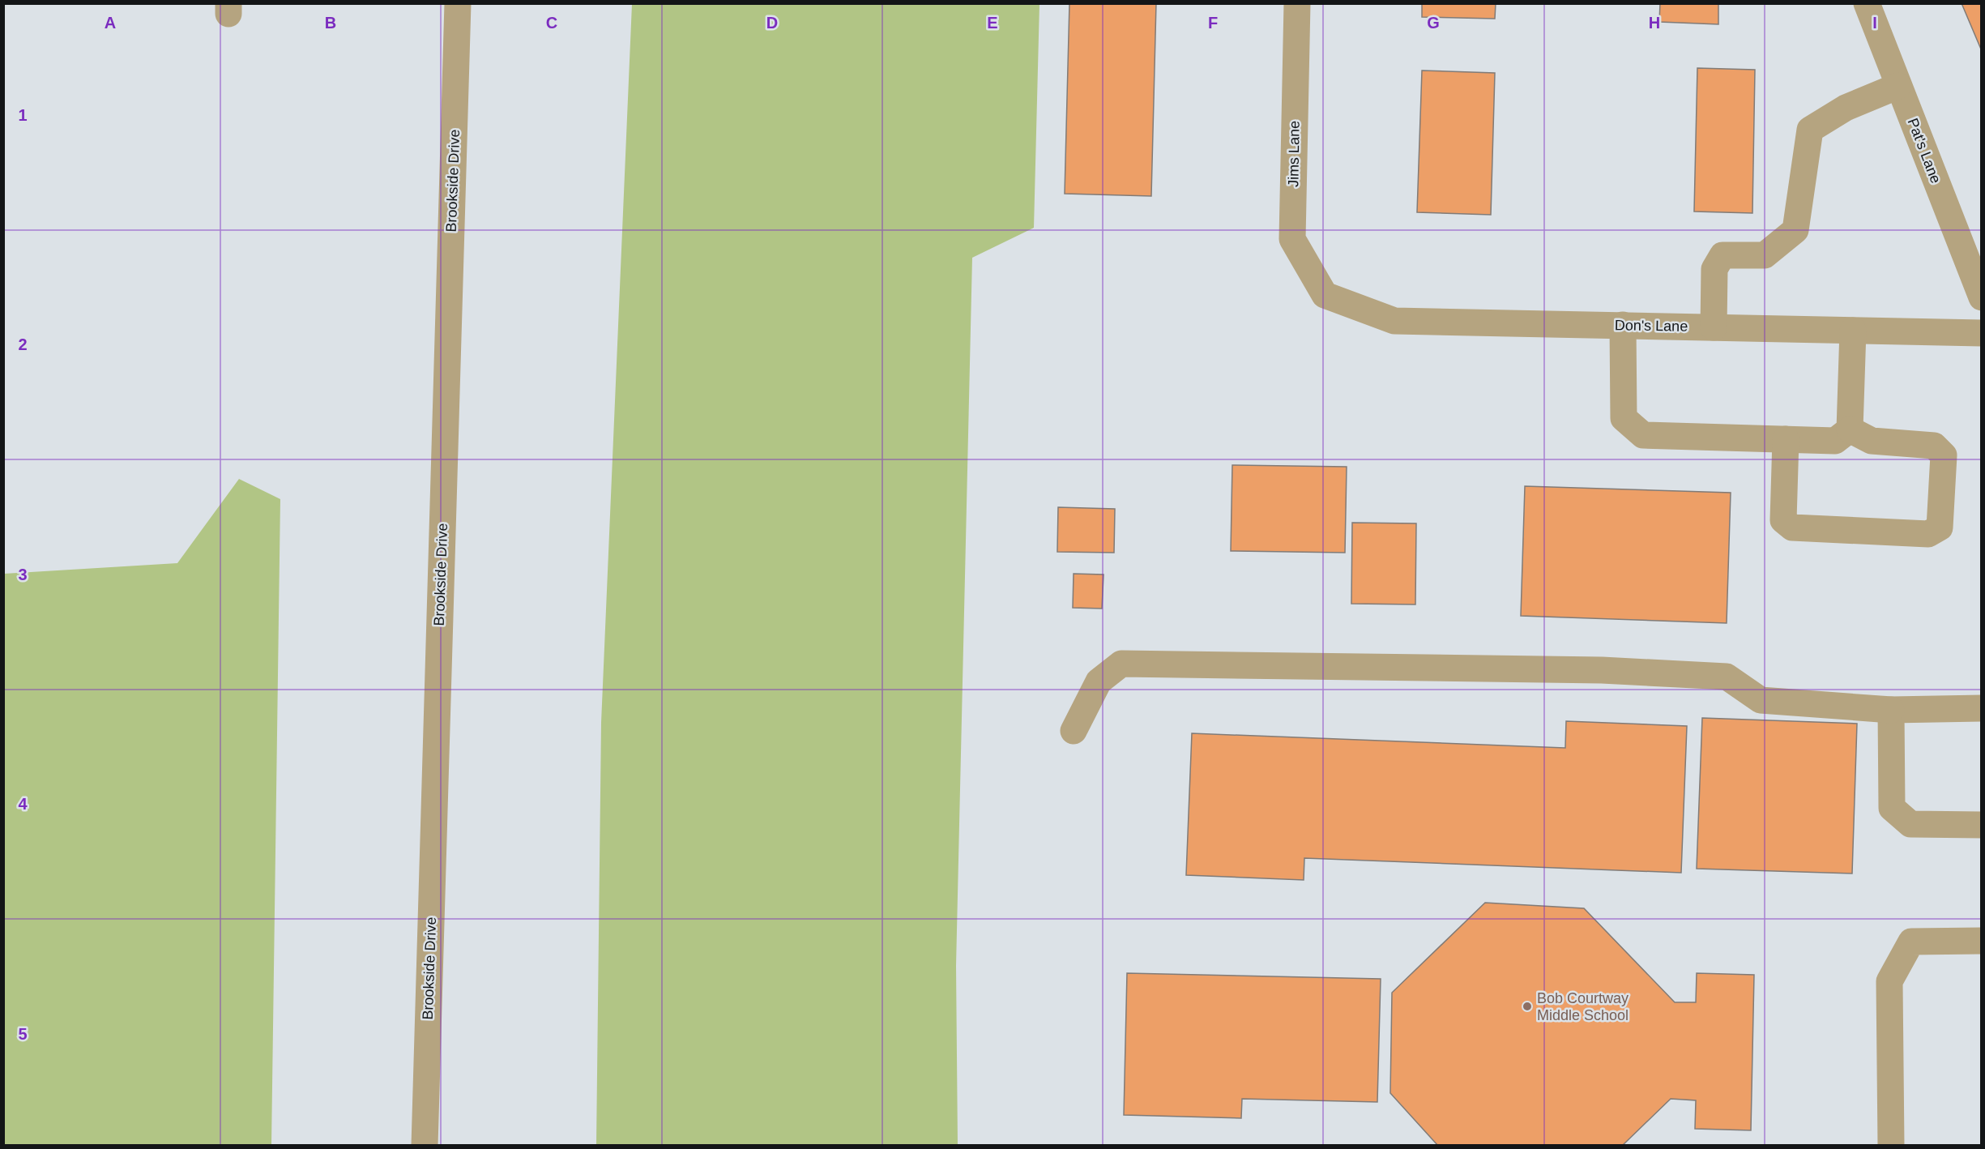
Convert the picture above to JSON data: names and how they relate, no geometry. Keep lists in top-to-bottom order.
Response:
{
  "streets": {
    "street": [
      "Pat's Lane",
      "Jims Lane",
      "Brookside Drive",
      "Don's Lane"
    ]
  },
  "crossings": [
    ["Jims Lane", "Don's Lane"]
  ],
  "places": ["Bob Courtway Middle School"],
  "grid": {
    "columns": [
      "A",
      "B",
      "C",
      "D",
      "E",
      "F",
      "G",
      "H",
      "I"
    ],
    "rows": [
      "1",
      "2",
      "3",
      "4",
      "5"
    ]
  }
}
